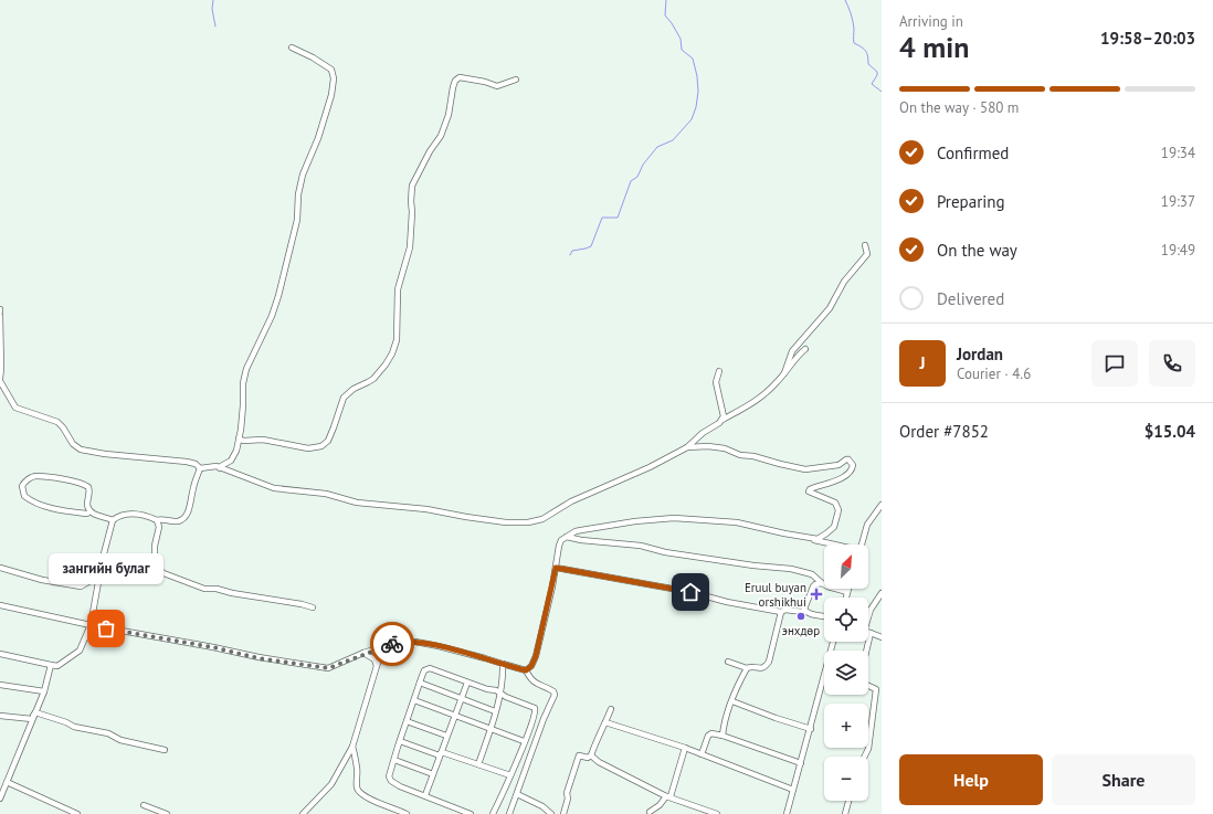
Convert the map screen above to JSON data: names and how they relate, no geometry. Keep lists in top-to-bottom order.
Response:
{
  "places": {
    "health": ["Eruul buyan orshikhui"],
    "other": ["энхдөр", "зангийн булаг"]
  },
  "north": "top right",
  "page": {
    "heading": ["4 min", "Arriving in", "19:58–20:03"],
    "panel": [
      "Jordan",
      "Courier · 4.6",
      "Order #7852",
      "$15.04"
    ],
    "bar": "On the way · 580 m",
    "list": [
      ["Confirmed", "19:34"],
      ["Preparing", "19:37"],
      ["On the way", "19:49"],
      "Delivered"
    ],
    "round": "J",
    "map_buttons": ["+", "−"],
    "bubble": "зангийн булаг",
    "buttons": ["Help", "Share"]
  }
}
